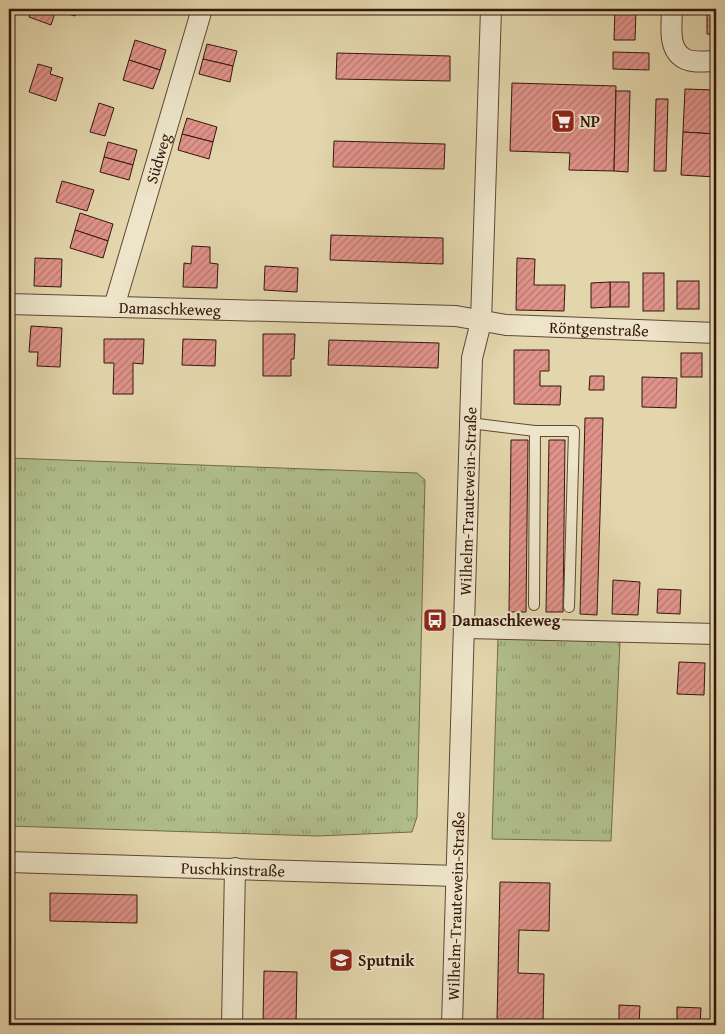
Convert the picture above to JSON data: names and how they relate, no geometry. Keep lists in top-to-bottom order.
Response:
{
  "streets": {
    "street": [
      "Südweg",
      "Damaschkeweg",
      "Röntgenstraße",
      "Wilhelm-Trautewein-Straße",
      "Puschkinstraße"
    ]
  },
  "crossings": [
    ["Südweg", "Damaschkeweg"],
    ["Damaschkeweg", "Röntgenstraße"],
    ["Damaschkeweg", "Wilhelm-Trautewein-Straße"],
    ["Röntgenstraße", "Wilhelm-Trautewein-Straße"],
    ["Wilhelm-Trautewein-Straße", "Puschkinstraße"]
  ],
  "places": {
    "supermarket": ["NP"],
    "bus stop": ["Damaschkeweg"],
    "school or university": ["Sputnik"]
  }
}
